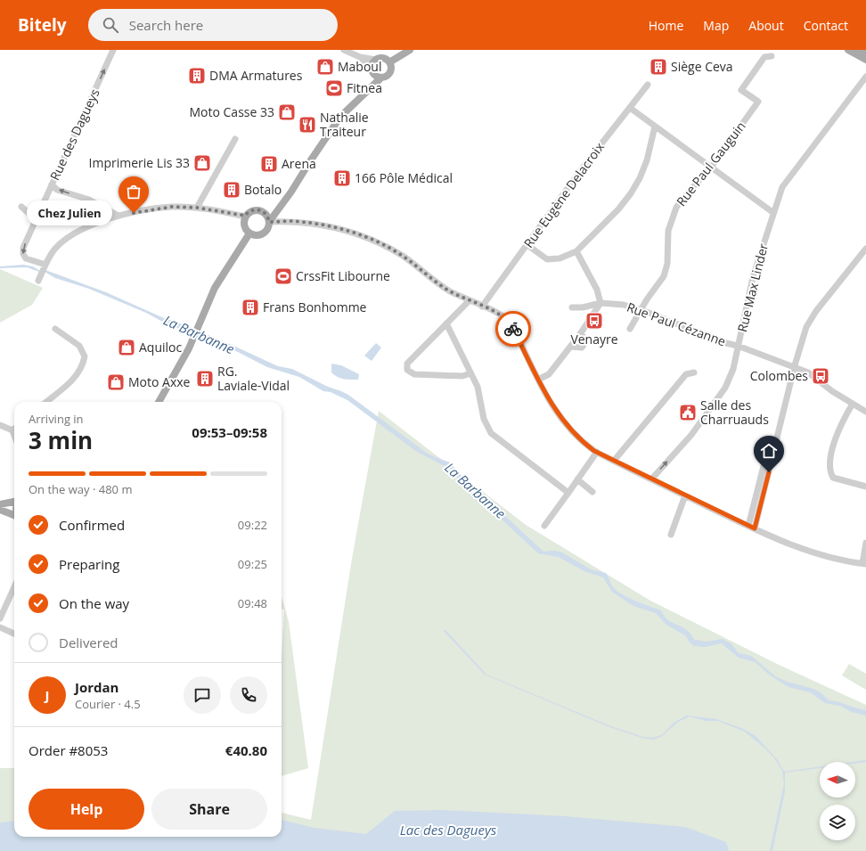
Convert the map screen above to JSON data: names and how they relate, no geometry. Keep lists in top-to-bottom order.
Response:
{
  "streets": {
    "street": [
      "Rue des Dagueys",
      "Rue Paul Gauguin",
      "Rue Eugène Delacroix",
      "Rue Max Linder",
      "Rue Paul Cézanne"
    ]
  },
  "crossings": [
    ["Rue Paul Gauguin", "Rue Paul Cézanne"],
    ["Rue Max Linder", "Rue Paul Cézanne"]
  ],
  "water": ["La Barbanne", "Lac des Dagueys"],
  "places": {
    "shop": [
      "Maboul",
      "Moto Casse 33",
      "Imprimerie Lis 33",
      "Aquiloc",
      "Moto Axxe"
    ],
    "building": [
      "Siège Ceva",
      "DMA Armatures",
      "Arena",
      "166 Pôle Médical",
      "Botalo",
      "Frans Bonhomme",
      "RG. Laviale-Vidal"
    ],
    "sports": ["Fitnea", "CrssFit Libourne"],
    "restaurant": ["Nathalie Traiteur"],
    "other": ["Chez Julien"],
    "bus stop": ["Venayre", "Colombes"],
    "public building": ["Salle des Charruauds"]
  },
  "north": "left",
  "page": {
    "header": "Bitely",
    "search": "Search here",
    "nav": [
      "Home",
      "Map",
      "About",
      "Contact"
    ],
    "bubble": "Chez Julien",
    "heading": ["3 min", "Arriving in", "09:53–09:58"],
    "panel": [
      "Jordan",
      "Courier · 4.5",
      "Order #8053",
      "€40.80"
    ],
    "bar": "On the way · 480 m",
    "list": [
      ["Confirmed", "09:22"],
      ["Preparing", "09:25"],
      ["On the way", "09:48"],
      "Delivered"
    ],
    "round": "J",
    "buttons": ["Help", "Share"]
  }
}
